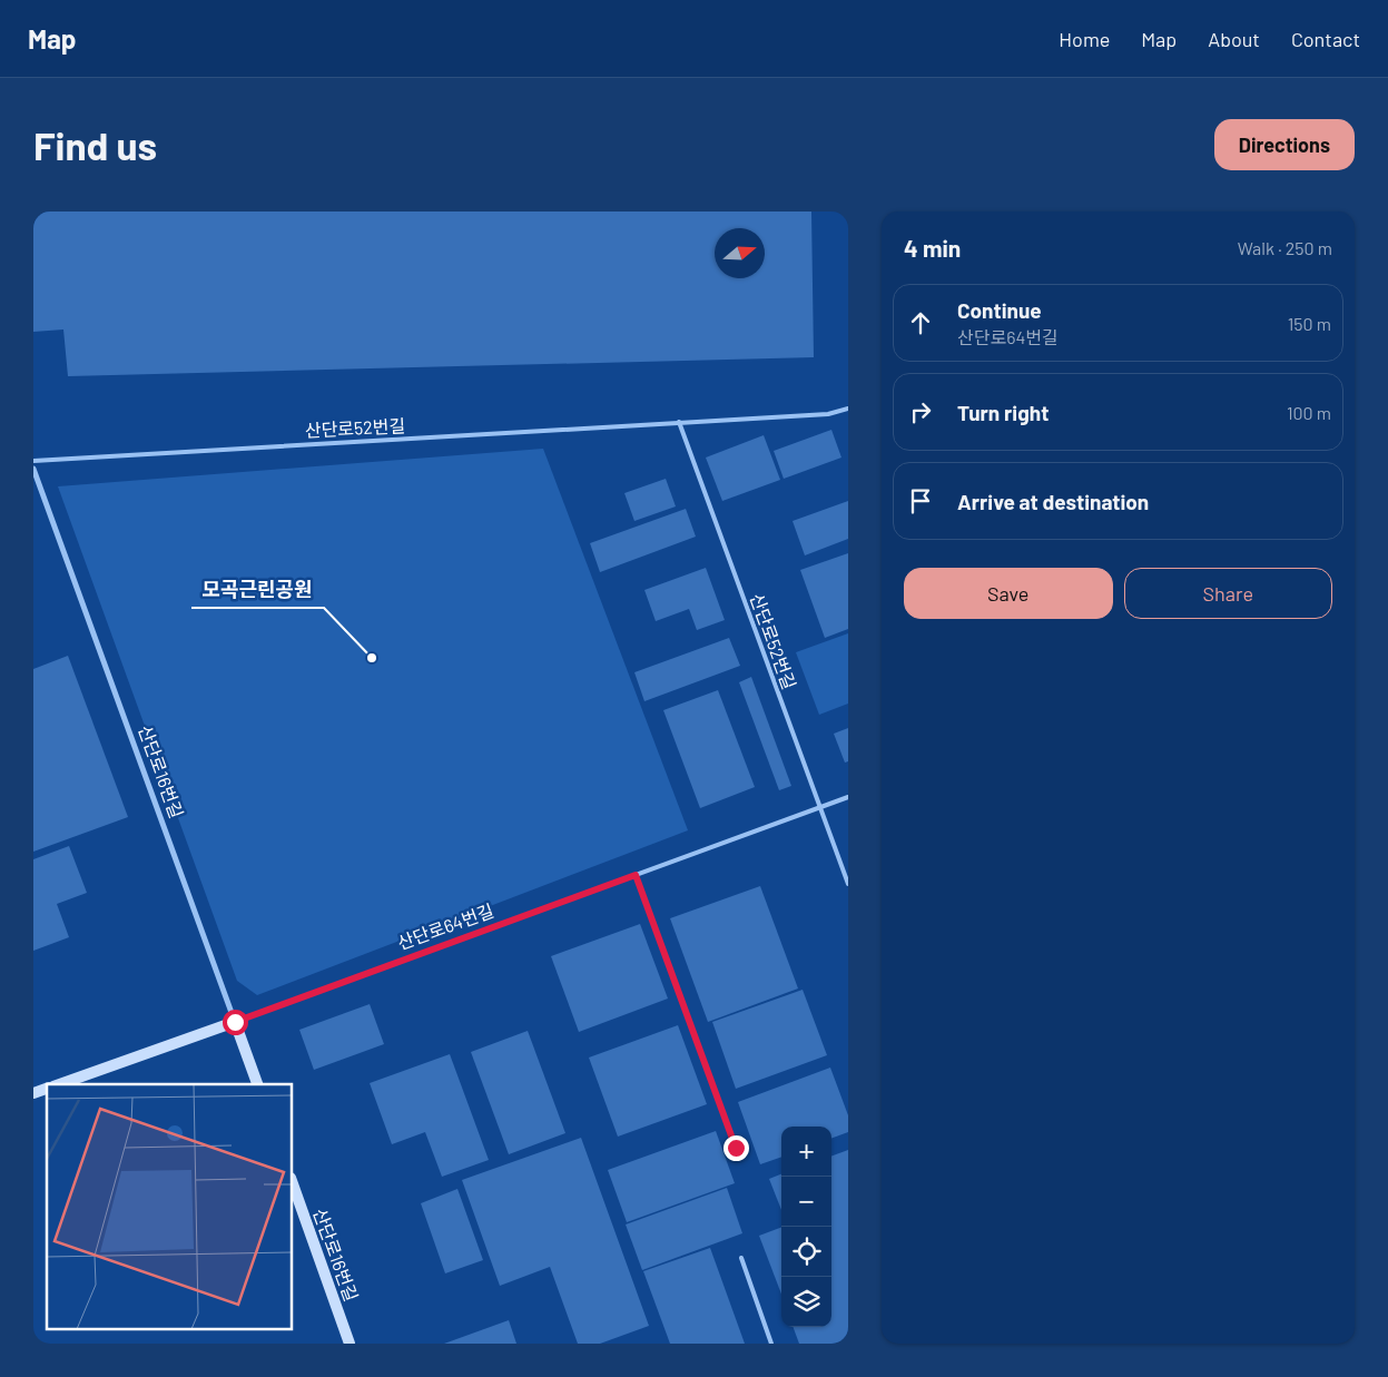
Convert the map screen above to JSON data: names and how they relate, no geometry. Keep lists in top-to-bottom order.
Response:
{
  "streets": {
    "street": ["산단로16번길", "산단로64번길"],
    "lane": ["산단로52번길"]
  },
  "crossings": [
    ["산단로52번길", "산단로64번길"],
    ["산단로16번길", "산단로64번길"]
  ],
  "places": ["모곡근린공원"],
  "north": "right",
  "page": {
    "header": "Map",
    "nav": [
      "Home",
      "Map",
      "About",
      "Contact"
    ],
    "buttons": [
      "Directions",
      ["Save", "Share"]
    ],
    "title": "Find us",
    "heading": ["4 min", "Walk · 250 m"],
    "list": [
      ["Continue", "산단로64번길", "150 m"],
      ["Turn right", "100 m"],
      "Arrive at destination"
    ],
    "map_buttons": ["+", "−"]
  }
}
